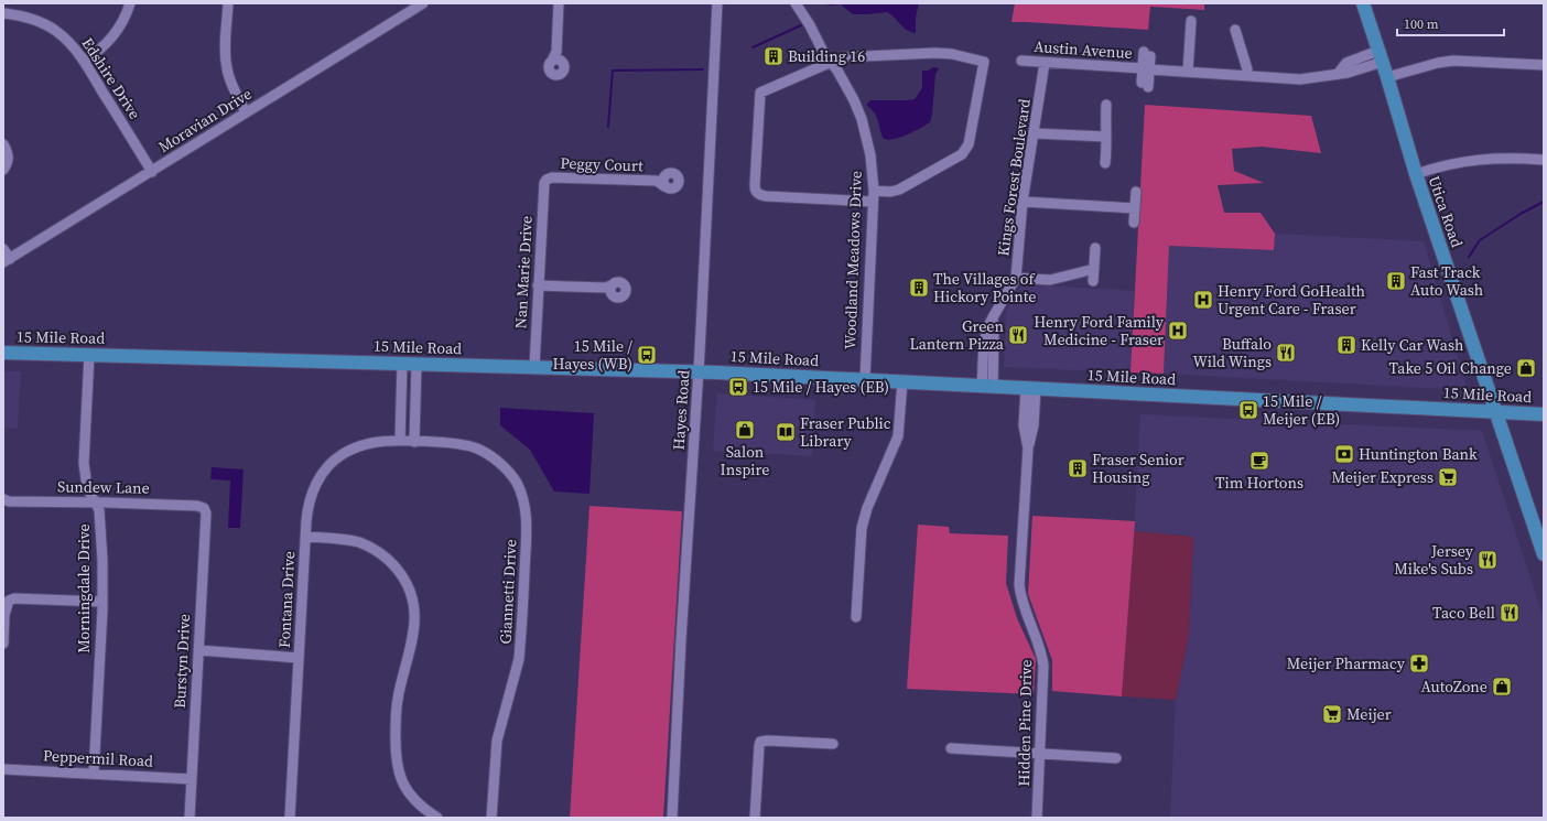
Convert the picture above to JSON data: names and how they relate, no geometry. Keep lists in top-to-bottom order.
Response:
{
  "streets": {
    "main road": ["Utica Road", "15 Mile Road"],
    "street": [
      "Austin Avenue",
      "Edshire Drive",
      "Moravian Drive",
      "Peggy Court",
      "Kings Forest Boulevard",
      "Woodland Meadows Drive",
      "Nan Marie Drive",
      "Hayes Road",
      "Sundew Lane",
      "Morningdale Drive",
      "Giannetti Drive",
      "Fontana Drive",
      "Burstyn Drive",
      "Hidden Pine Drive",
      "Peppermil Road"
    ]
  },
  "crossings": [
    ["Austin Avenue", "Kings Forest Boulevard"],
    ["Austin Avenue", "Utica Road"],
    ["Edshire Drive", "Moravian Drive"],
    ["Peggy Court", "Nan Marie Drive"],
    ["Kings Forest Boulevard", "15 Mile Road"],
    ["Utica Road", "15 Mile Road"],
    ["Woodland Meadows Drive", "15 Mile Road"],
    ["Nan Marie Drive", "15 Mile Road"],
    ["15 Mile Road", "Hayes Road"],
    ["15 Mile Road", "Morningdale Drive"],
    ["15 Mile Road", "Hidden Pine Drive"],
    ["Sundew Lane", "Morningdale Drive"],
    ["Sundew Lane", "Burstyn Drive"],
    ["Morningdale Drive", "Peppermil Road"],
    ["Giannetti Drive", "Fontana Drive"],
    ["Burstyn Drive", "Peppermil Road"]
  ],
  "places": {
    "building": [
      "Building 16",
      "Fast Track Auto Wash",
      "The Villages of Hickory Pointe",
      "Kelly Car Wash",
      "Fraser Senior Housing"
    ],
    "hospital": ["Henry Ford GoHealth Urgent Care - Fraser", "Henry Ford Family Medicine - Fraser"],
    "restaurant": [
      "Green Lantern Pizza",
      "Buffalo Wild Wings",
      "Jersey Mike's Subs",
      "Taco Bell"
    ],
    "bus stop": ["15 Mile / Hayes (WB)", "15 Mile / Hayes (EB)", "15 Mile / Meijer (EB)"],
    "shop": ["Take 5 Oil Change", "Salon Inspire", "AutoZone"],
    "library": ["Fraser Public Library"],
    "bank": ["Huntington Bank"],
    "cafe": ["Tim Hortons"],
    "supermarket": ["Meijer Express", "Meijer"],
    "pharmacy": ["Meijer Pharmacy"]
  },
  "scale_bar": "100 m"
}
